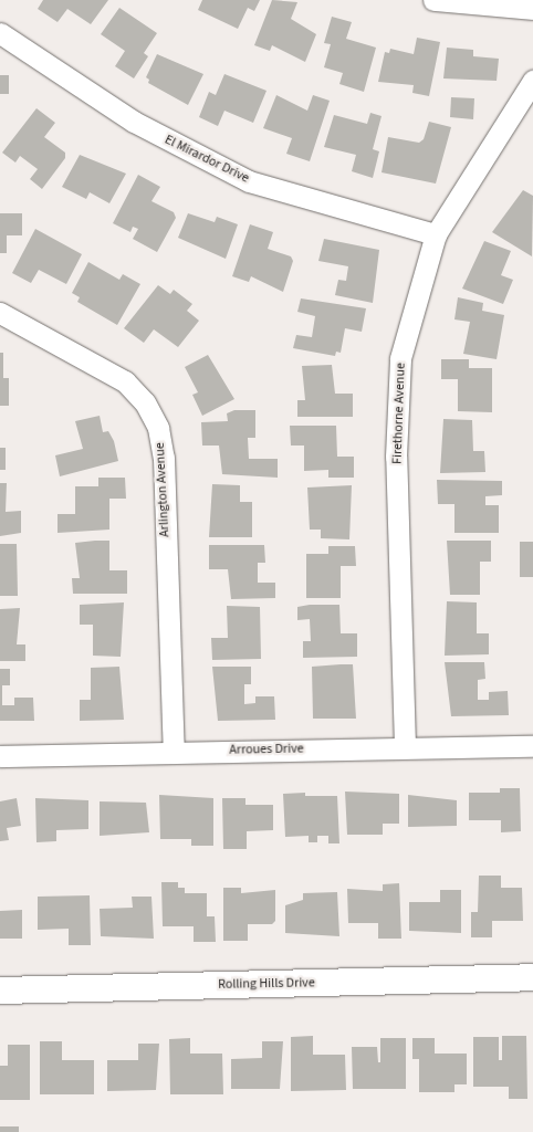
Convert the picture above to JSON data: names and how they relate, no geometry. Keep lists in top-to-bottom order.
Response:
{
  "streets": {
    "street": [
      "El Mirardor Drive",
      "Firethorne Avenue",
      "Arlington Avenue",
      "Arroues Drive",
      "Rolling Hills Drive"
    ]
  },
  "crossings": [
    ["El Mirardor Drive", "Firethorne Avenue"],
    ["Firethorne Avenue", "Arroues Drive"],
    ["Arlington Avenue", "Arroues Drive"]
  ]
}
